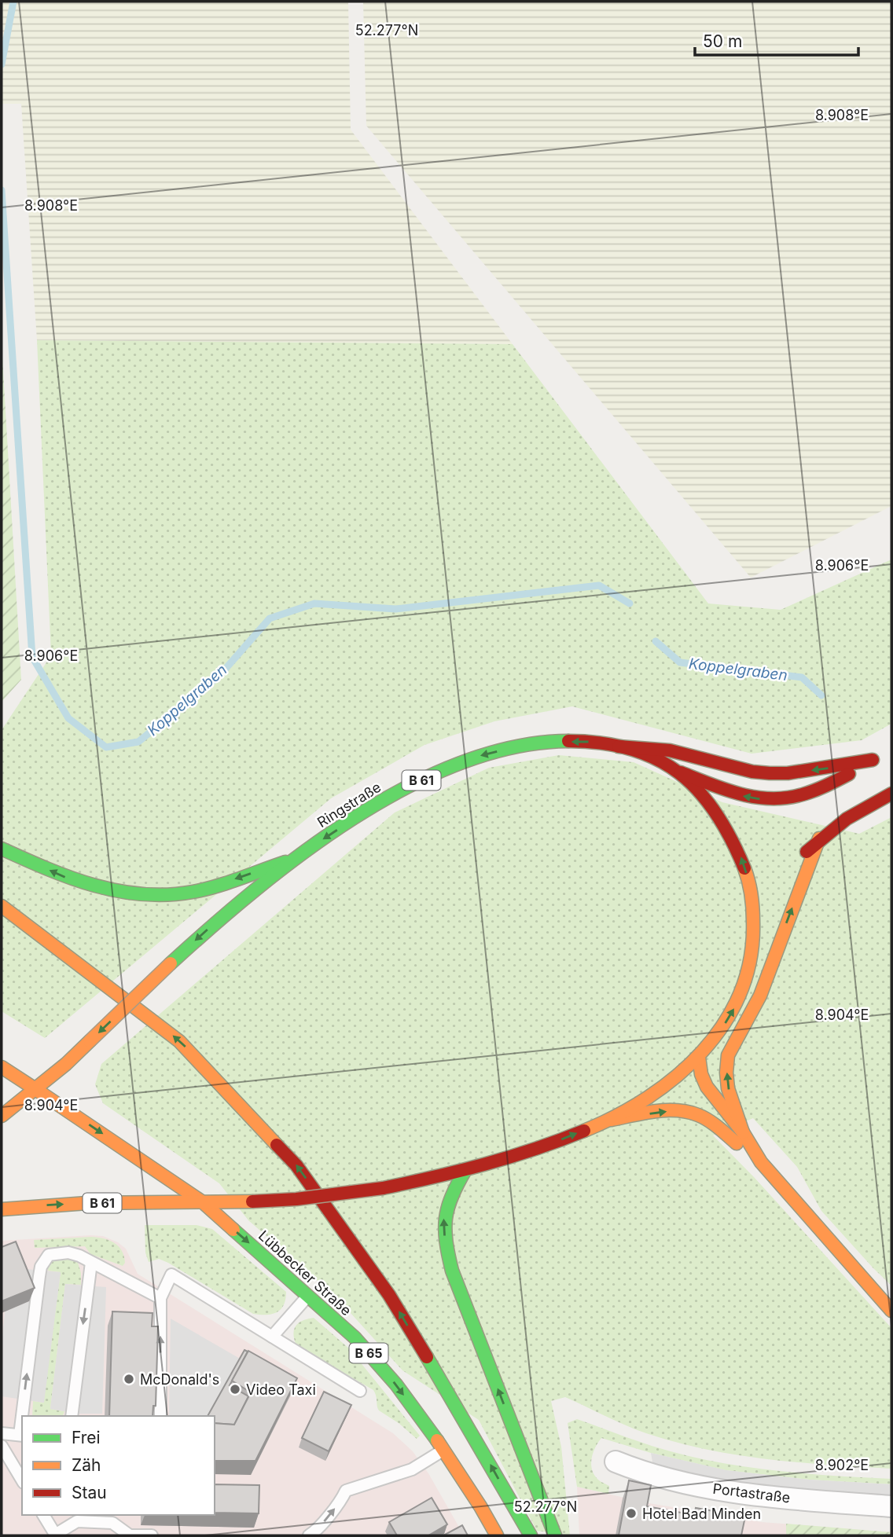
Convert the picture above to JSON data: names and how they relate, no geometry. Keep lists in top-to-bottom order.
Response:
{
  "streets": {
    "main road": [
      "B 61",
      "Ringstraße",
      "Lübbecker Straße",
      "B 65"
    ],
    "street": ["Portastraße"]
  },
  "crossings": [
    ["B 61", "Ringstraße"],
    ["B 61", "Lübbecker Straße"],
    ["Ringstraße", "Lübbecker Straße"]
  ],
  "water": ["Koppelgraben"],
  "places": ["McDonald's", "Video Taxi", "Hotel Bad Minden"],
  "legend": ["Frei", "Zäh", "Stau"],
  "scale_bar": "50 m",
  "coordinates": [
    "52.277°N",
    "8.908°E",
    "8.906°E",
    "8.904°E",
    "8.902°E"
  ]
}
